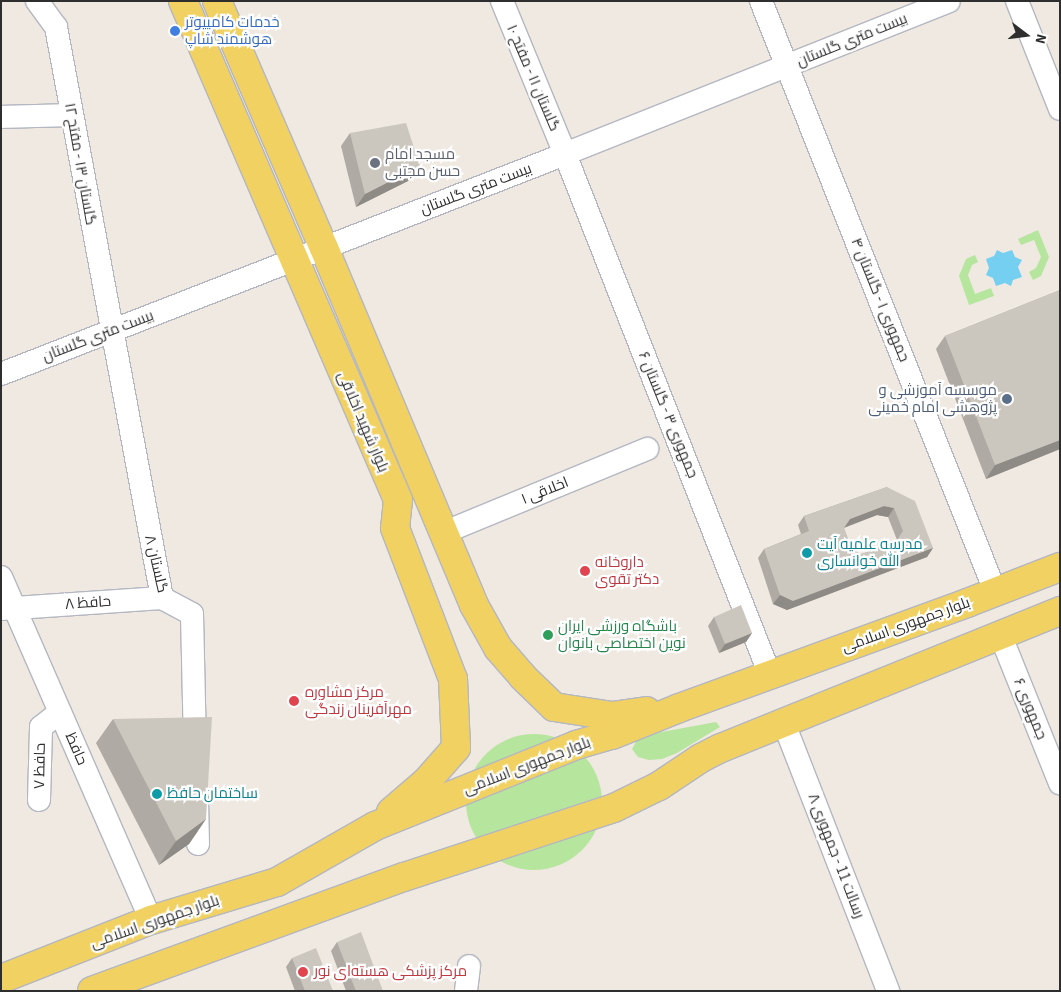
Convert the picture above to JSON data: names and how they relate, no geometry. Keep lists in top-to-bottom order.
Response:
{
  "streets": {
    "main road": ["بلوار شهید اخلاقی", "بلوار جمهوری اسلامی"],
    "street": [
      "بیست متری گلستان",
      "گلستان ۱۱ - مفتح ۱۰",
      "گلستان ۱۳ - مفتح ۱۲",
      "جمهوری ۱ - گلستان ۴",
      "جمهوری ۳ - گلستان ۶",
      "اخلاقی ۱",
      "گلستان ۸",
      "حافظ ۸",
      "جمهوری ۶",
      "حافظ",
      "حافظ ۷",
      "رسالت 11 - جمهوری ۸"
    ]
  },
  "crossings": [
    ["بیست متری گلستان", "گلستان ۱۱ - مفتح ۱۰"],
    ["بیست متری گلستان", "گلستان ۱۳ - مفتح ۱۲"],
    ["بیست متری گلستان", "جمهوری ۱ - گلستان ۴"],
    ["بیست متری گلستان", "جمهوری ۳ - گلستان ۶"],
    ["بیست متری گلستان", "بلوار شهید اخلاقی"],
    ["بیست متری گلستان", "گلستان ۸"],
    ["گلستان ۱۱ - مفتح ۱۰", "جمهوری ۳ - گلستان ۶"],
    ["گلستان ۱۳ - مفتح ۱۲", "گلستان ۸"],
    ["جمهوری ۱ - گلستان ۴", "بلوار جمهوری اسلامی"],
    ["جمهوری ۳ - گلستان ۶", "بلوار جمهوری اسلامی"],
    ["بلوار شهید اخلاقی", "اخلاقی ۱"],
    ["بلوار شهید اخلاقی", "بلوار جمهوری اسلامی"],
    ["گلستان ۸", "حافظ ۸"],
    ["حافظ ۸", "حافظ"],
    ["بلوار جمهوری اسلامی", "حافظ"],
    ["حافظ", "حافظ ۷"]
  ],
  "places": [
    "خدمات کامپیوتر هوشمند شاپ",
    "مسجد امام حسن مجتبی",
    "موسسه آموزشی و پژوهشی امام خمینی",
    "مدرسه علمیه آیت الله خوانساری",
    "داروخانه دکتر تقوی",
    "باشگاه ورزشی ایران نوین اختصاصی بانوان",
    "مرکز مشاوره مهرآفرینان زندگی",
    "ساختمان حافظ",
    "مرکز پزشکی هسته‌ای نور"
  ],
  "north": "right"
}
